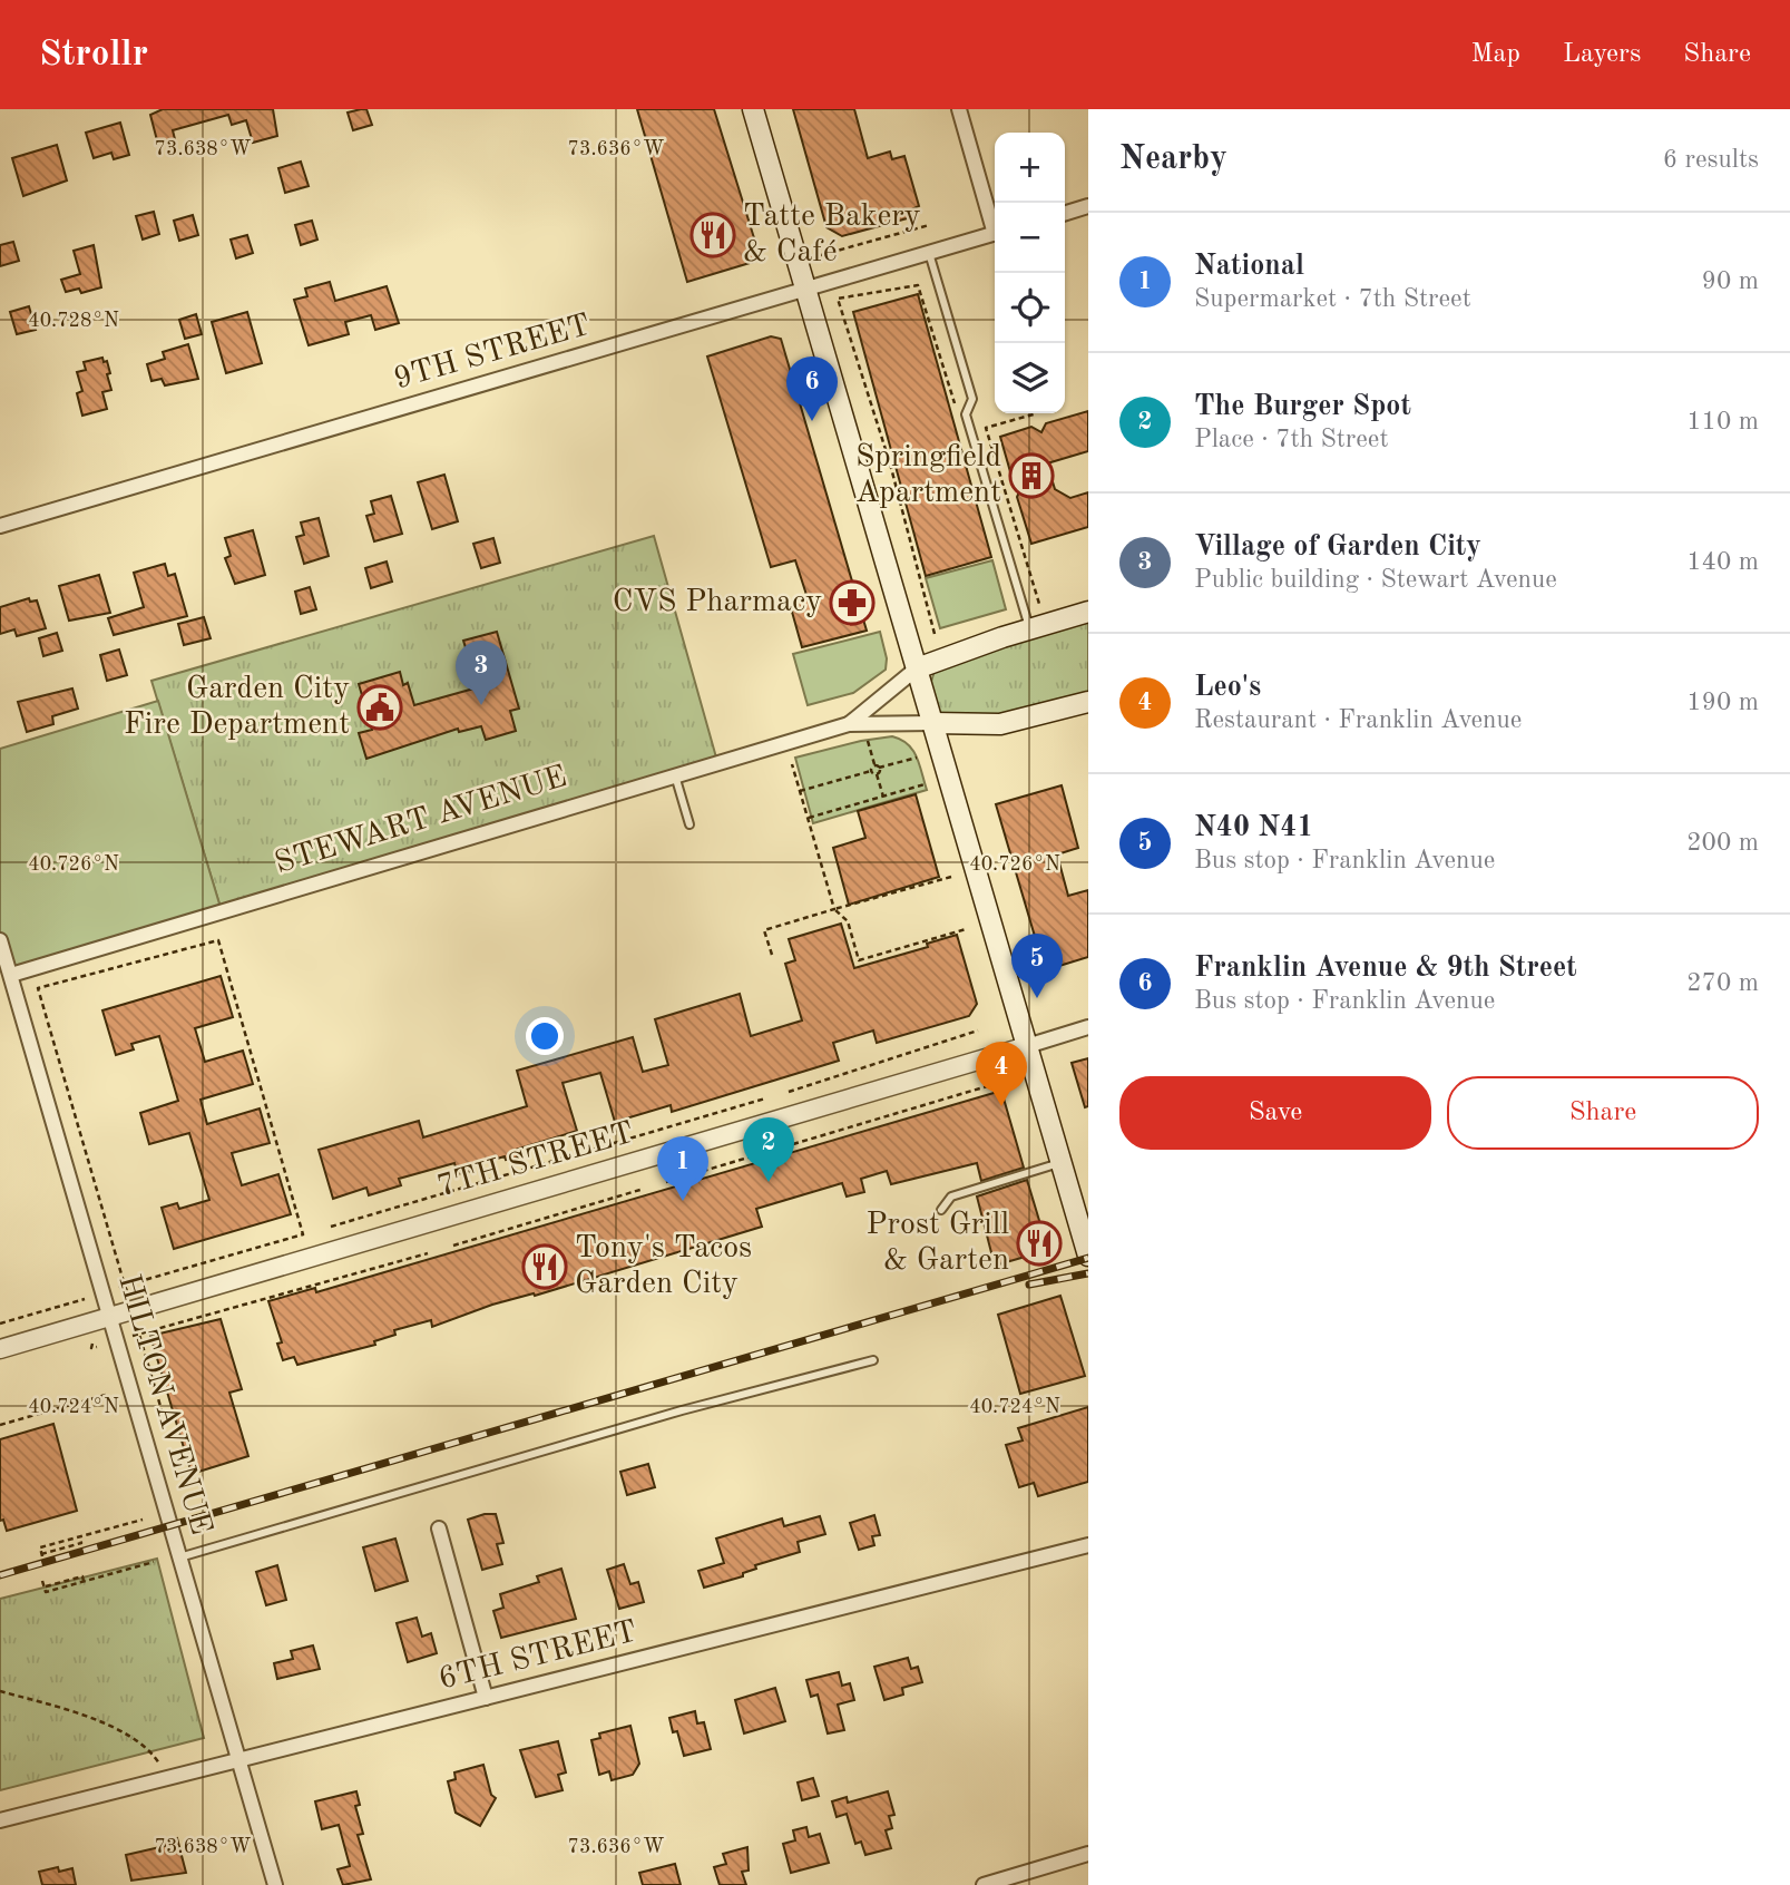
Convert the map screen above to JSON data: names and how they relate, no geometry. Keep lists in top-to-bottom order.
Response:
{
  "streets": {
    "main road": ["STEWART AVENUE"],
    "street": [
      "9TH STREET",
      "7TH STREET",
      "HILTON AVENUE",
      "6TH STREET"
    ]
  },
  "crossings": [
    ["STEWART AVENUE", "HILTON AVENUE"],
    ["7TH STREET", "HILTON AVENUE"],
    ["HILTON AVENUE", "6TH STREET"]
  ],
  "places": {
    "restaurant": ["Tatte Bakery & Café", "Prost Grill & Garten", "Tony's Tacos Garden City"],
    "building": ["Springfield Apartment"],
    "pharmacy": ["CVS Pharmacy"],
    "public building": ["Garden City Fire Department"]
  },
  "page": {
    "header": "Strollr",
    "nav": ["Map", "Layers", "Share"],
    "heading": ["Nearby", "6 results"],
    "map_buttons": ["+", "−"],
    "list": [
      {
        "mark": "1",
        "name": "National",
        "note": "Supermarket · 7th Street",
        "value": "90 m"
      },
      {
        "mark": "2",
        "name": "The Burger Spot",
        "note": "Place · 7th Street",
        "value": "110 m"
      },
      {
        "mark": "3",
        "name": "Village of Garden City",
        "note": "Public building · Stewart Avenue",
        "value": "140 m"
      },
      {
        "mark": "4",
        "name": "Leo's",
        "note": "Restaurant · Franklin Avenue",
        "value": "190 m"
      },
      {
        "mark": "5",
        "name": "N40 N41",
        "note": "Bus stop · Franklin Avenue",
        "value": "200 m"
      },
      {
        "mark": "6",
        "name": "Franklin Avenue & 9th Street",
        "note": "Bus stop · Franklin Avenue",
        "value": "270 m"
      }
    ],
    "pins": [
      "6",
      "3",
      "5",
      "4",
      "2",
      "1"
    ],
    "buttons": ["Save", "Share"]
  },
  "coordinates": [
    "73.638°W",
    "73.636°W",
    "40.728°N",
    "40.726°N",
    "40.724°N"
  ]
}
